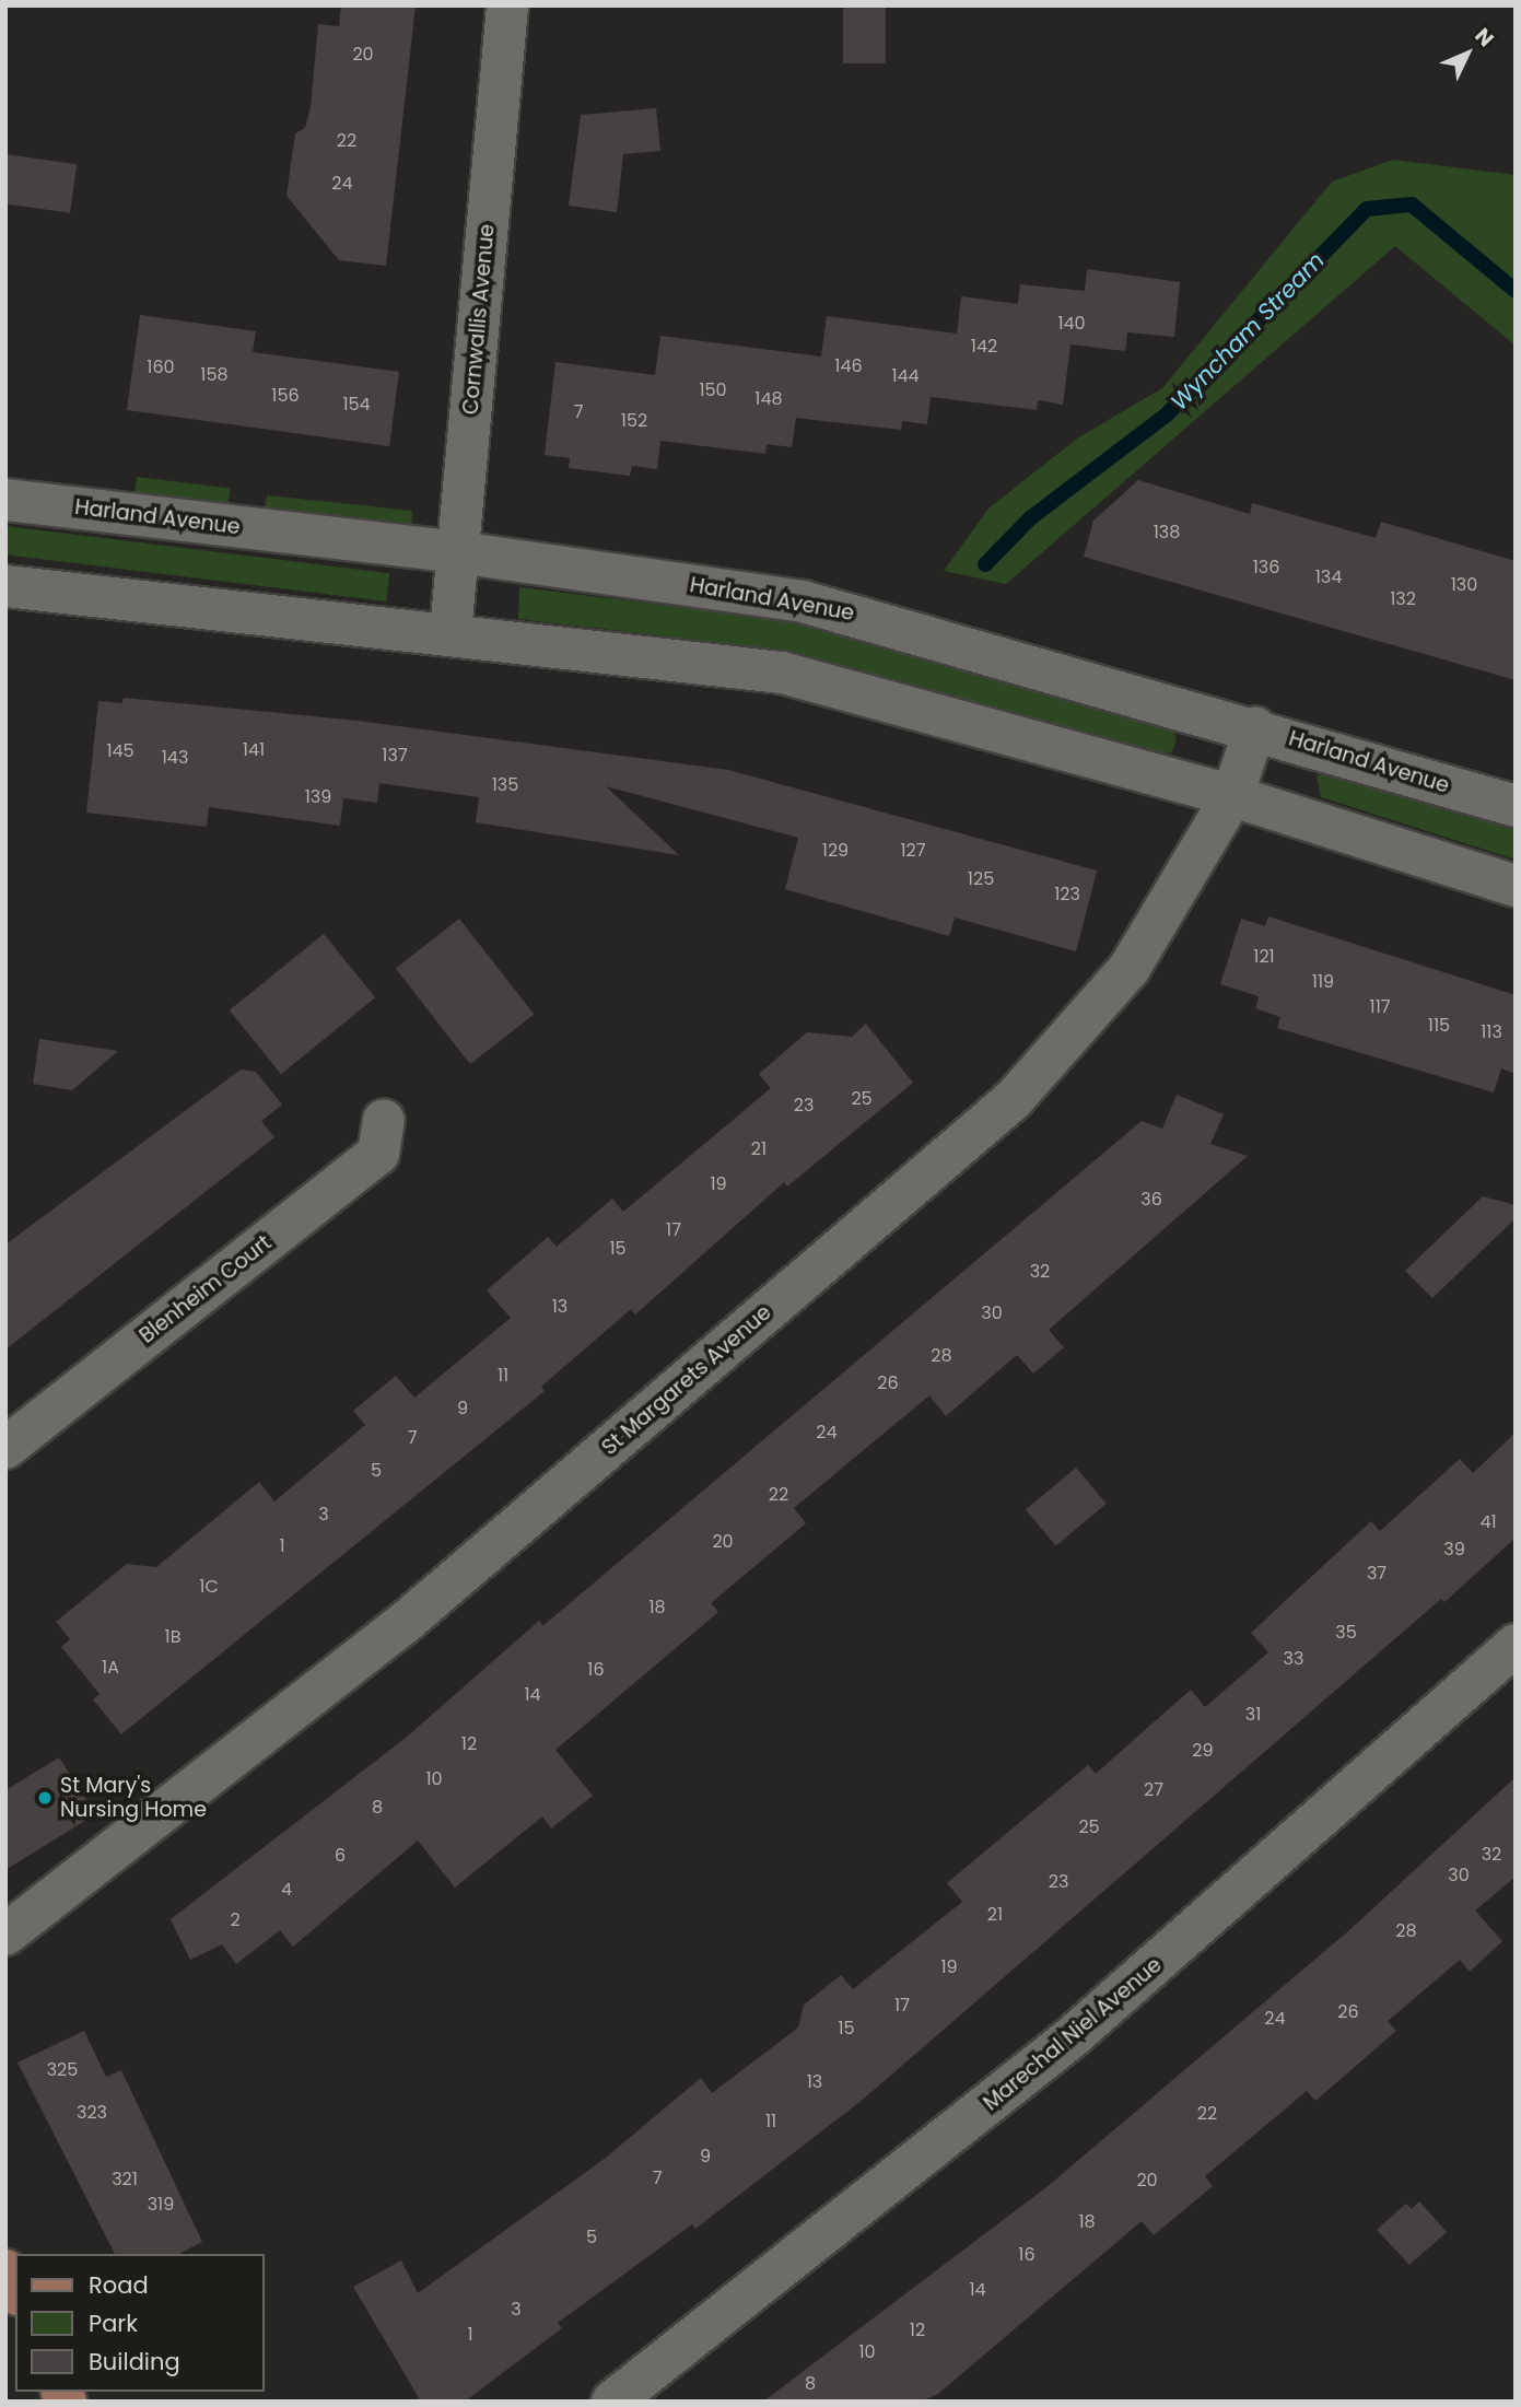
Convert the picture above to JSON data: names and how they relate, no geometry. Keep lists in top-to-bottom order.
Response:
{
  "streets": {
    "street": [
      "Cornwallis Avenue",
      "Harland Avenue",
      "Blenheim Court",
      "St Margarets Avenue",
      "Marechal Niel Avenue"
    ]
  },
  "crossings": [
    ["Cornwallis Avenue", "Harland Avenue"],
    ["Harland Avenue", "St Margarets Avenue"]
  ],
  "water": ["Wyncham Stream"],
  "places": ["St Mary's Nursing Home"],
  "house_numbers": [
    "20",
    "22",
    "24",
    "140",
    "142",
    "146",
    "160",
    "158",
    "144",
    "150",
    "156",
    "148",
    "154",
    "7",
    "152",
    "138",
    "136",
    "134",
    "130",
    "132",
    "141",
    "145",
    "137",
    "143",
    "135",
    "139",
    "129",
    "127",
    "125",
    "123",
    "121",
    "119",
    "117",
    "115",
    "113",
    "25",
    "23",
    "21",
    "19",
    "36",
    "17",
    "15",
    "32",
    "13",
    "30",
    "28",
    "11",
    "26",
    "9",
    "24",
    "7",
    "5",
    "22",
    "3",
    "41",
    "20",
    "1",
    "39",
    "37",
    "1C",
    "18",
    "35",
    "1B",
    "33",
    "1A",
    "16",
    "14",
    "31",
    "12",
    "29",
    "10",
    "27",
    "8",
    "25",
    "32",
    "6",
    "30",
    "23",
    "4",
    "21",
    "2",
    "28",
    "19",
    "17",
    "26",
    "24",
    "15",
    "325",
    "13",
    "323",
    "22",
    "11",
    "9",
    "7",
    "321",
    "20",
    "319",
    "18",
    "5",
    "16",
    "14",
    "3",
    "12",
    "1",
    "10",
    "8"
  ],
  "legend": ["Road", "Park", "Building"],
  "north": "top right"
}
